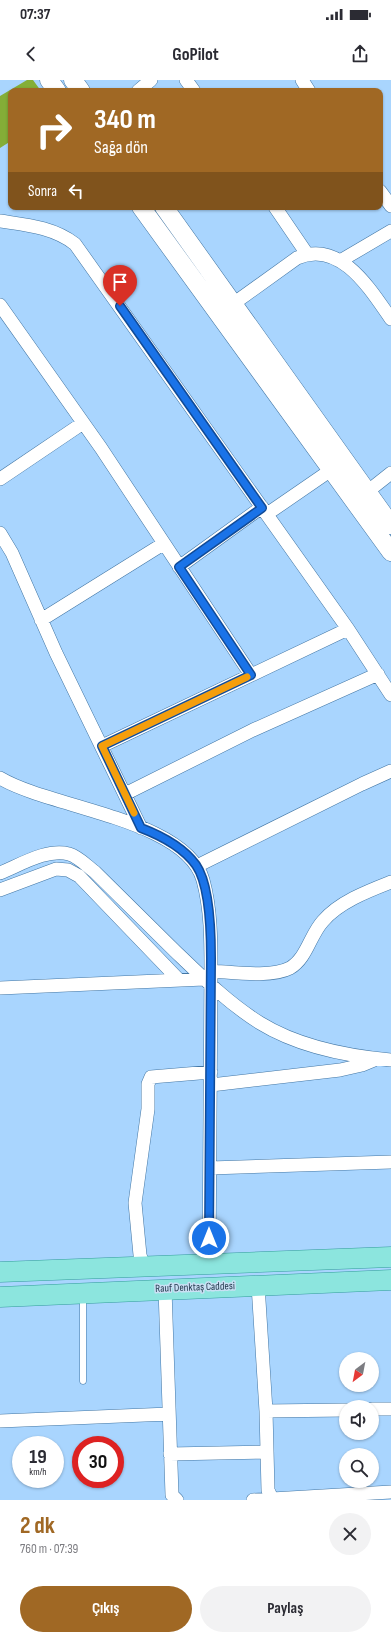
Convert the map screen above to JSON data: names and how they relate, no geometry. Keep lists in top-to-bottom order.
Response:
{
  "streets": {
    "main road": ["Rauf Denktaş Caddesi"]
  },
  "north": "bottom left",
  "page": {
    "status": "07:37",
    "header": "GoPilot",
    "turn": ["340 m", "Sağa dön"],
    "then": "Sonra",
    "speed": "19 km/h",
    "limit": "30",
    "heading": ["2 dk", "760 m · 07:39"],
    "buttons": ["Çıkış", "Paylaş"]
  }
}
